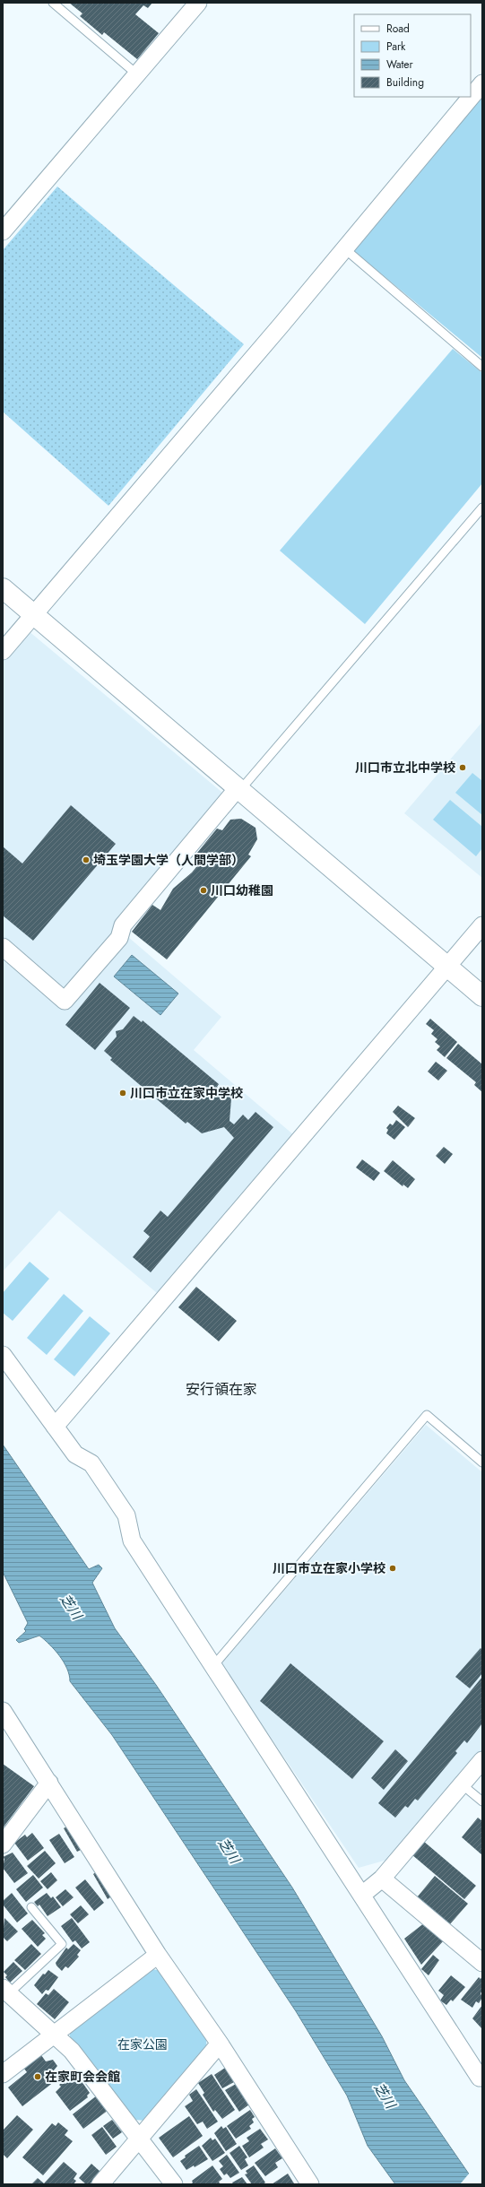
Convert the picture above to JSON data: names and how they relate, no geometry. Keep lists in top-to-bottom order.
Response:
{
  "districts": ["安行領在家"],
  "water": ["芝川"],
  "parks": ["在家公園"],
  "places": [
    "川口市立北中学校",
    "埼玉学園大学（人間学部）",
    "川口幼稚園",
    "川口市立在家中学校",
    "川口市立在家小学校",
    "在家町会会館"
  ],
  "legend": [
    "Road",
    "Park",
    "Water",
    "Building"
  ]
}
